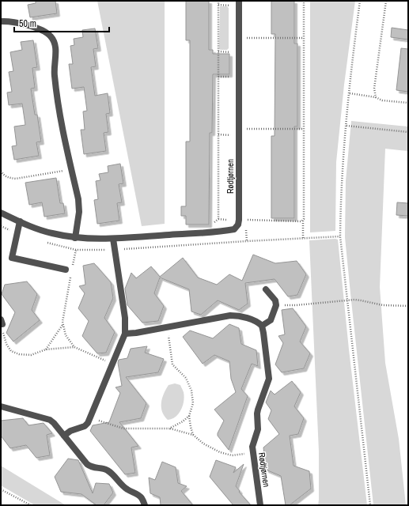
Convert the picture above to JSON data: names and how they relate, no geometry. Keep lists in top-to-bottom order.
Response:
{
  "streets": {
    "street": ["Rødtjørnen"]
  },
  "scale_bar": "50 m"
}
